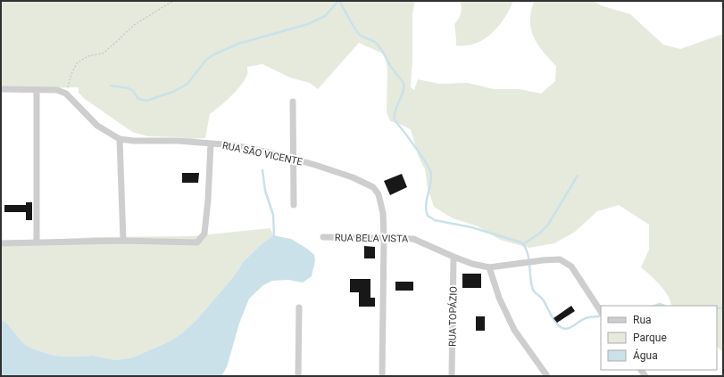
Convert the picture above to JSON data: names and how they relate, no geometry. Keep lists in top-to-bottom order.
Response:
{
  "streets": {
    "street": ["RUA SÃO VICENTE", "RUA BELA VISTA", "RUA TOPÁZIO"]
  },
  "crossings": [
    ["RUA SÃO VICENTE", "RUA BELA VISTA"],
    ["RUA BELA VISTA", "RUA TOPÁZIO"]
  ],
  "legend": ["Rua", "Parque", "Água"]
}
